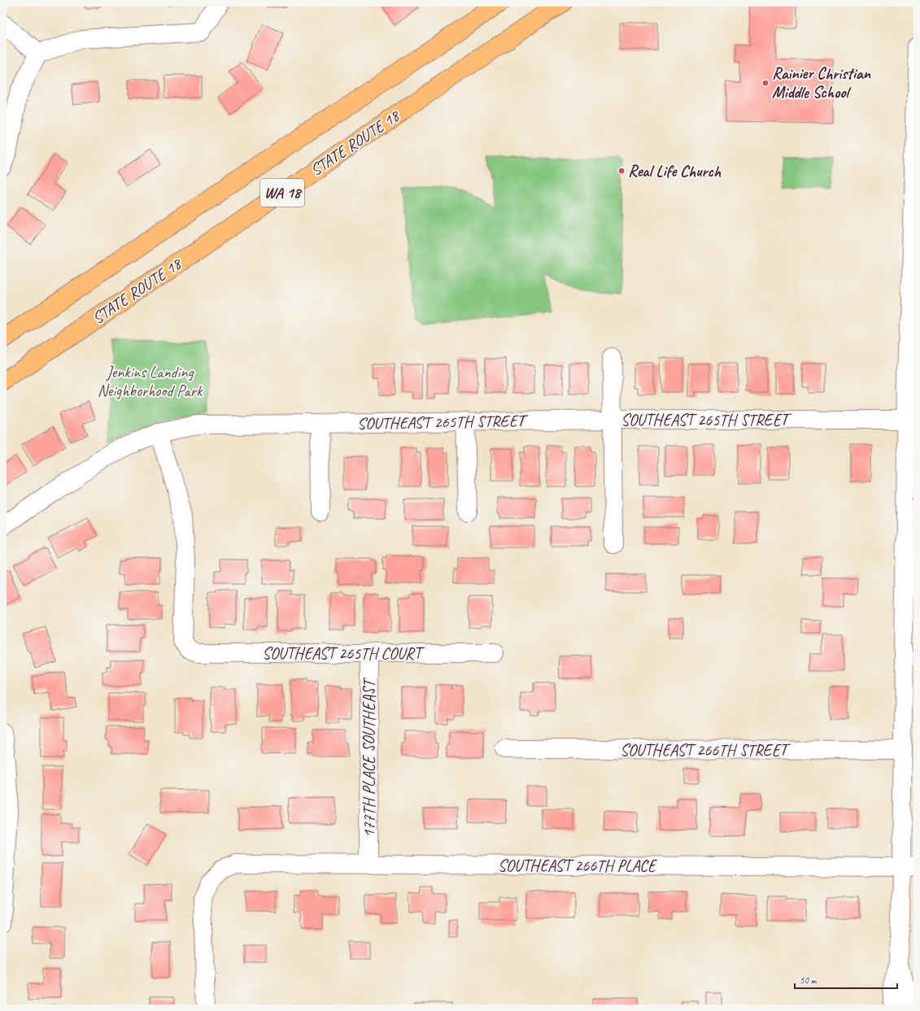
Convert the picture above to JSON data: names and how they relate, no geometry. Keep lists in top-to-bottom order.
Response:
{
  "streets": {
    "highway": ["STATE ROUTE 18", "WA 18"],
    "street": [
      "SOUTHEAST 265TH STREET",
      "SOUTHEAST 265TH COURT",
      "SOUTHEAST 266TH STREET",
      "177TH PLACE SOUTHEAST",
      "SOUTHEAST 266TH PLACE"
    ]
  },
  "crossings": [
    ["SOUTHEAST 265TH STREET", "SOUTHEAST 265TH COURT"],
    ["SOUTHEAST 265TH COURT", "177TH PLACE SOUTHEAST"],
    ["177TH PLACE SOUTHEAST", "SOUTHEAST 266TH PLACE"]
  ],
  "parks": ["Jenkins Landing Neighborhood Park"],
  "places": ["Rainier Christian Middle School", "Real Life Church"],
  "scale_bar": "50 m"
}
